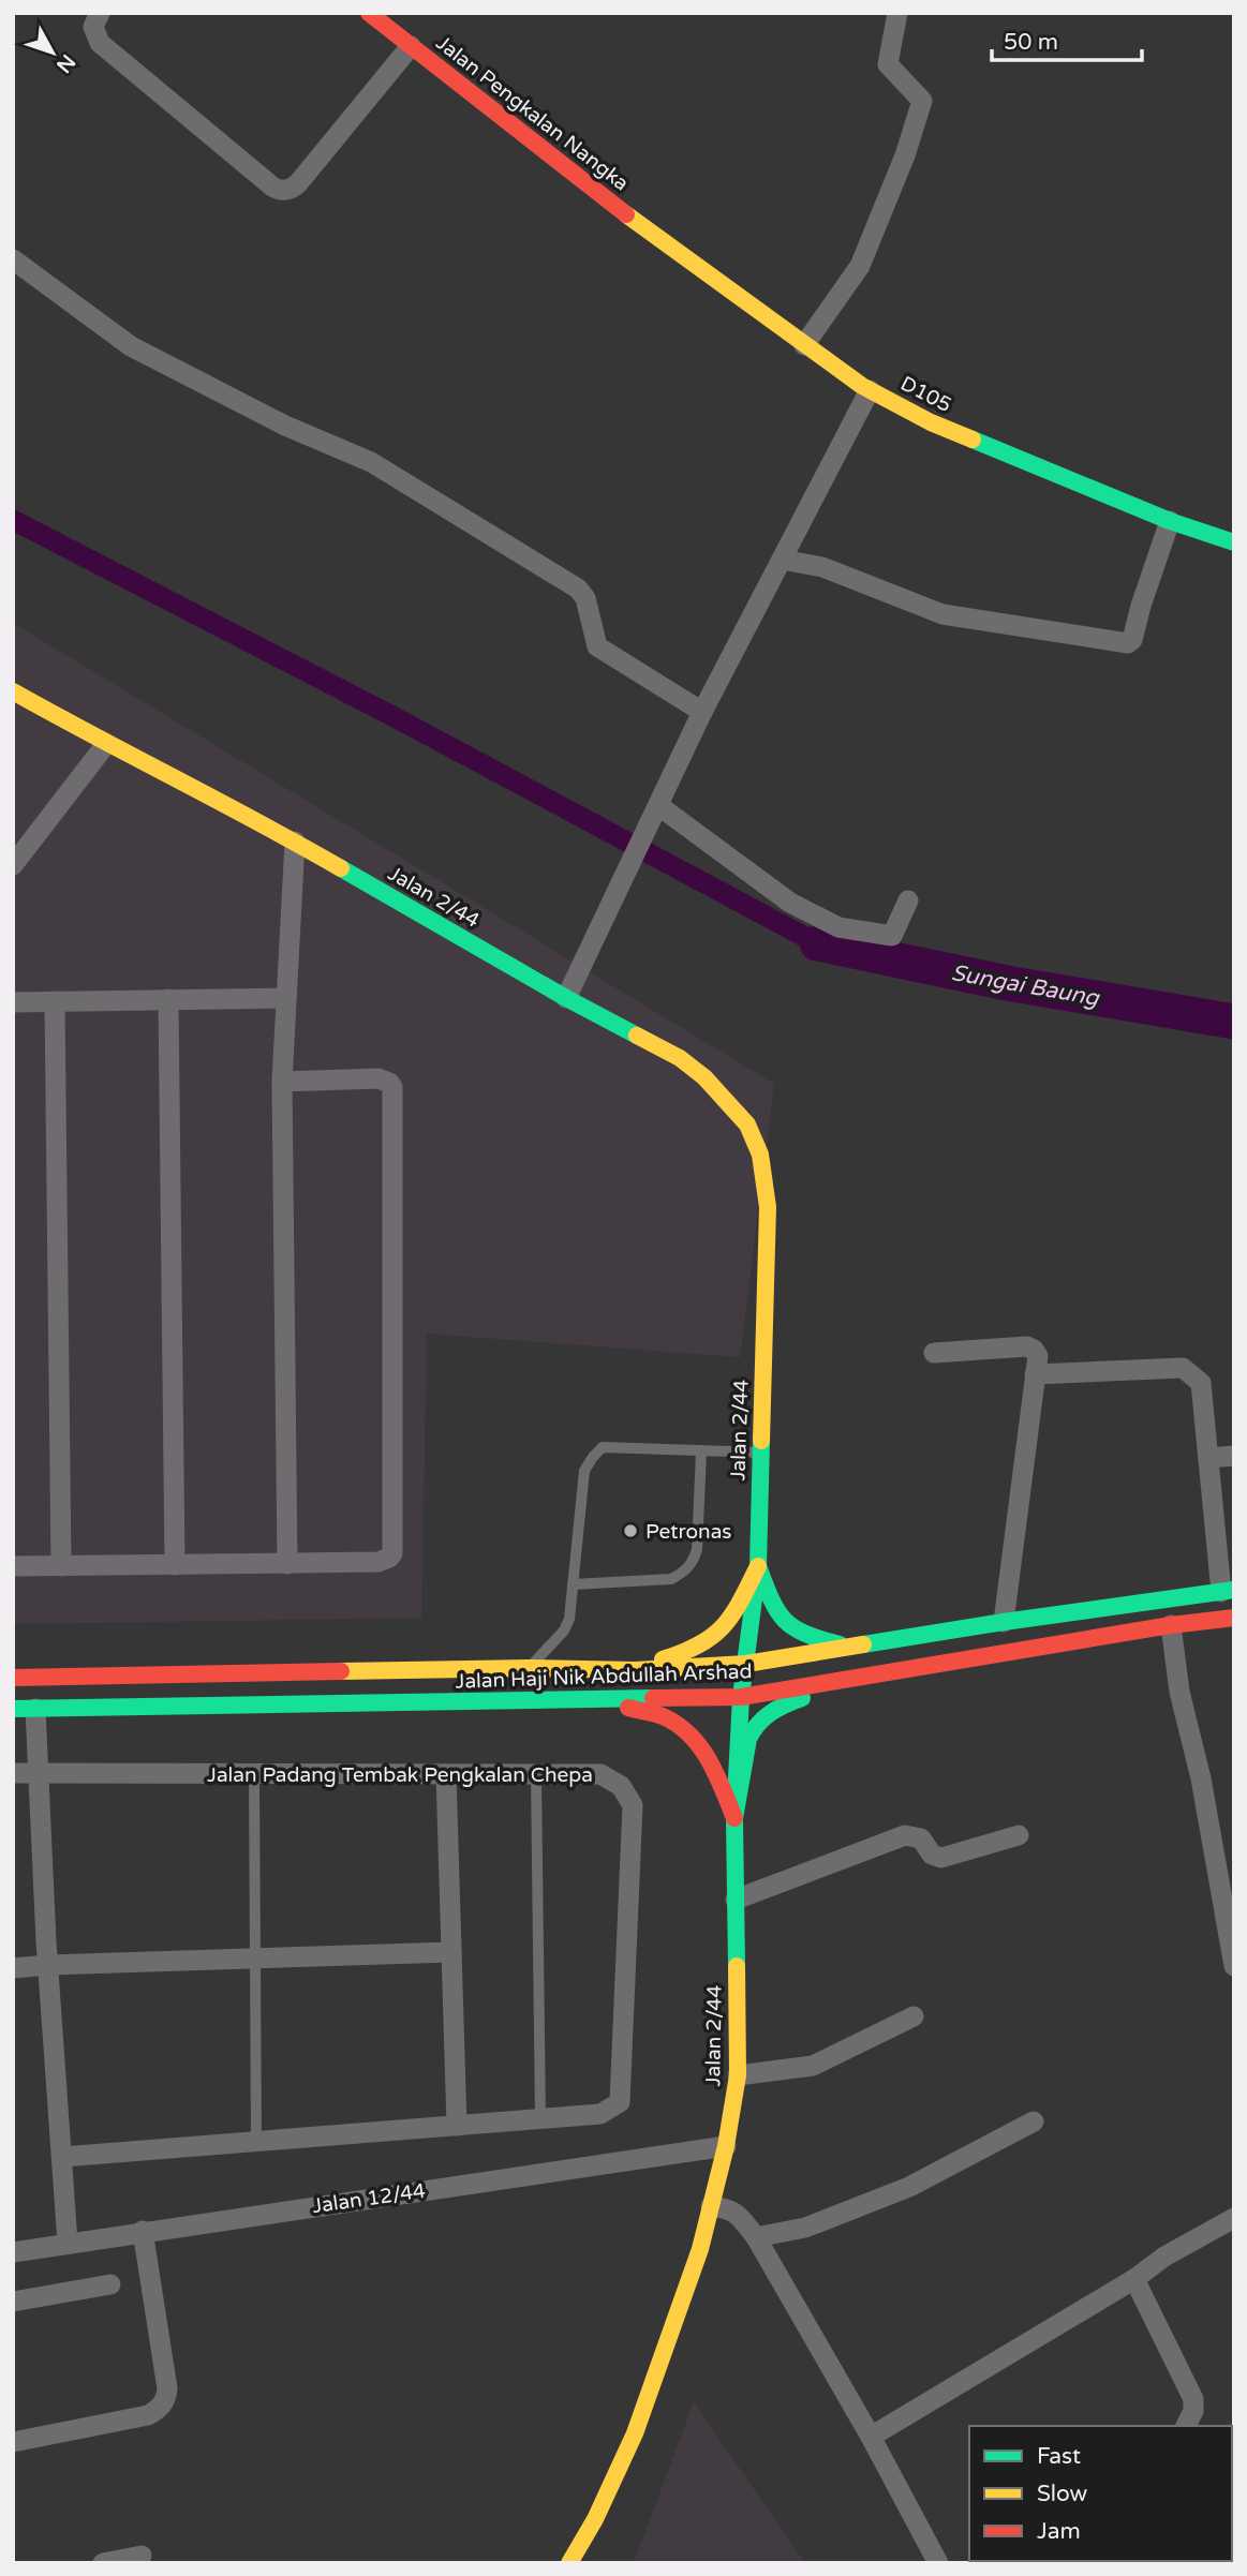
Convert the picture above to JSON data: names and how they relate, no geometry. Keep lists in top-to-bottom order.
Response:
{
  "streets": {
    "street": [
      "Jalan Pengkalan Nangka",
      "D105",
      "Jalan 2/44",
      "Jalan Haji Nik Abdullah Arshad",
      "Jalan Padang Tembak Pengkalan Chepa",
      "Jalan 12/44"
    ]
  },
  "crossings": [
    ["Jalan Pengkalan Nangka", "D105"],
    ["Jalan 2/44", "Jalan Haji Nik Abdullah Arshad"],
    ["Jalan 2/44", "Jalan 12/44"]
  ],
  "water": ["Sungai Baung"],
  "places": ["Petronas"],
  "legend": ["Fast", "Slow", "Jam"],
  "scale_bar": "50 m",
  "north": "bottom right"
}
